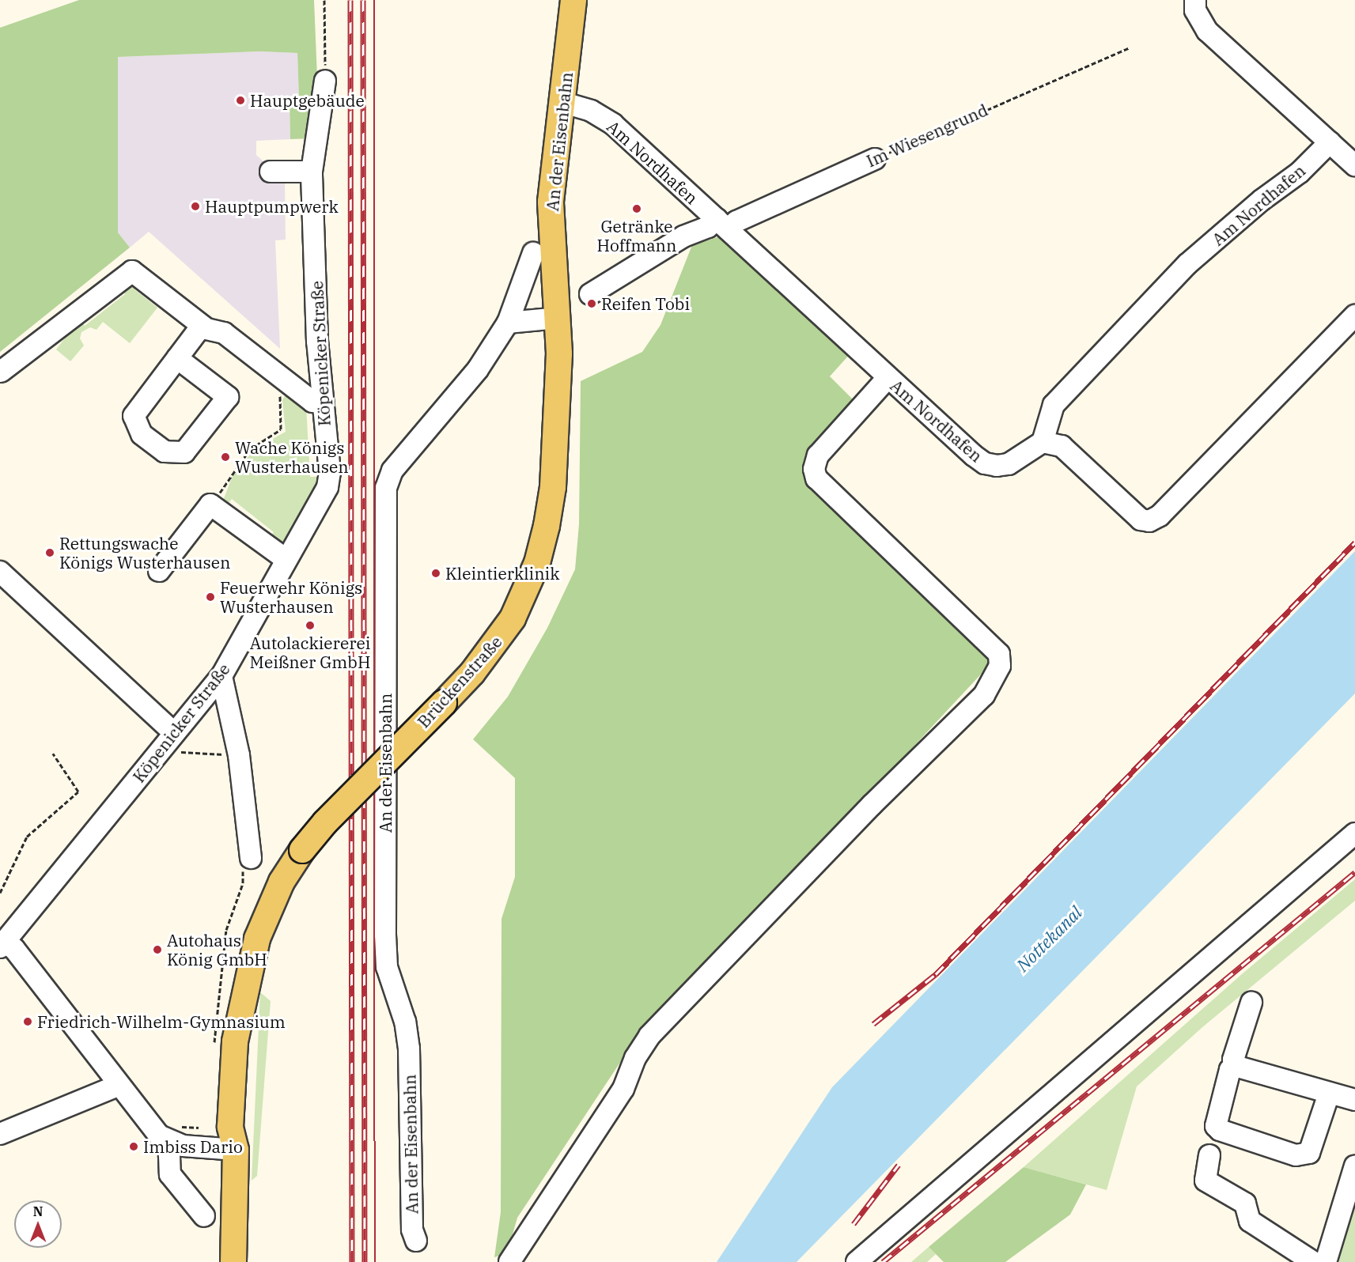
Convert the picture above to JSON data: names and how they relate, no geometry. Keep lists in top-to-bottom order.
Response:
{
  "streets": {
    "main road": ["An der Eisenbahn", "Brückenstraße"],
    "street": ["Im Wiesengrund", "Am Nordhafen", "Köpenicker Straße"]
  },
  "crossings": [
    ["Im Wiesengrund", "Am Nordhafen"],
    ["An der Eisenbahn", "Am Nordhafen"],
    ["An der Eisenbahn", "Brückenstraße"]
  ],
  "water": ["Nottekanal"],
  "places": [
    "Hauptgebäude",
    "Hauptpumpwerk",
    "Getränke Hoffmann",
    "Reifen Tobi",
    "Wache Königs Wusterhausen",
    "Rettungswache Königs Wusterhausen",
    "Kleintierklinik",
    "Feuerwehr Königs Wusterhausen",
    "Autolackiererei Meißner GmbH",
    "Autohaus König GmbH",
    "Friedrich-Wilhelm-Gymnasium",
    "Imbiss Dario"
  ],
  "north": "top"
}
